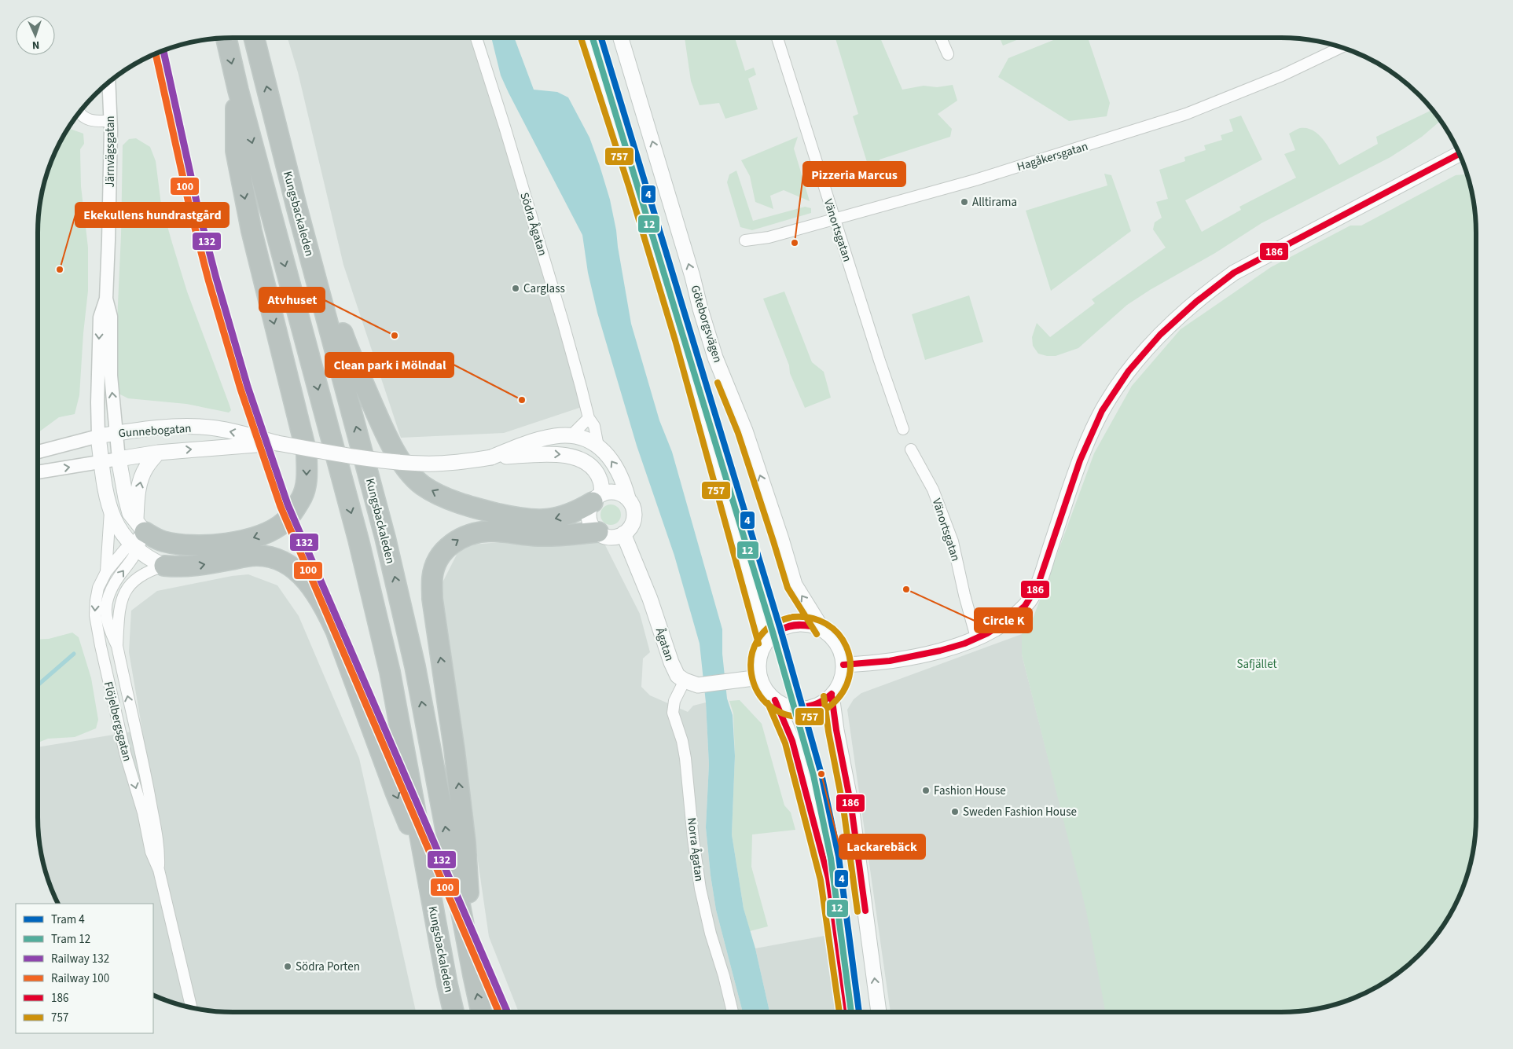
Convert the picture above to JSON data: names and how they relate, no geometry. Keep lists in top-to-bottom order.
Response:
{
  "streets": {
    "highway": ["Kungsbackaleden"],
    "main road": [
      "Göteborgsvägen",
      "Gunnebogatan",
      "Ågatan",
      "Flöjelbergsgatan"
    ],
    "street": [
      "Järnvägsgatan",
      "Hagåkersgatan",
      "Södra Ågatan",
      "Vänortsgatan",
      "Norra Ågatan"
    ]
  },
  "crossings": [
    ["Järnvägsgatan", "Gunnebogatan"],
    ["Järnvägsgatan", "Flöjelbergsgatan"],
    ["Hagåkersgatan", "Vänortsgatan"],
    ["Gunnebogatan", "Ågatan"],
    ["Gunnebogatan", "Flöjelbergsgatan"],
    ["Ågatan", "Norra Ågatan"]
  ],
  "parks": ["Safjället"],
  "places": [
    "Alltirama",
    "Pizzeria Marcus",
    "Ekekullens hundrastgård",
    "Carglass",
    "Atvhuset",
    "Clean park i Mölndal",
    "Circle K",
    "Lackarebäck",
    "Fashion House",
    "Sweden Fashion House",
    "Södra Porten"
  ],
  "lines": [
    "tram line 4",
    "tram line 12",
    "transit line 757",
    "rail line 132",
    "rail line 100",
    "transit line 186"
  ],
  "legend": [
    "Tram 4",
    "Tram 12",
    "Railway 132",
    "Railway 100",
    "186",
    "757"
  ],
  "north": "bottom"
}
